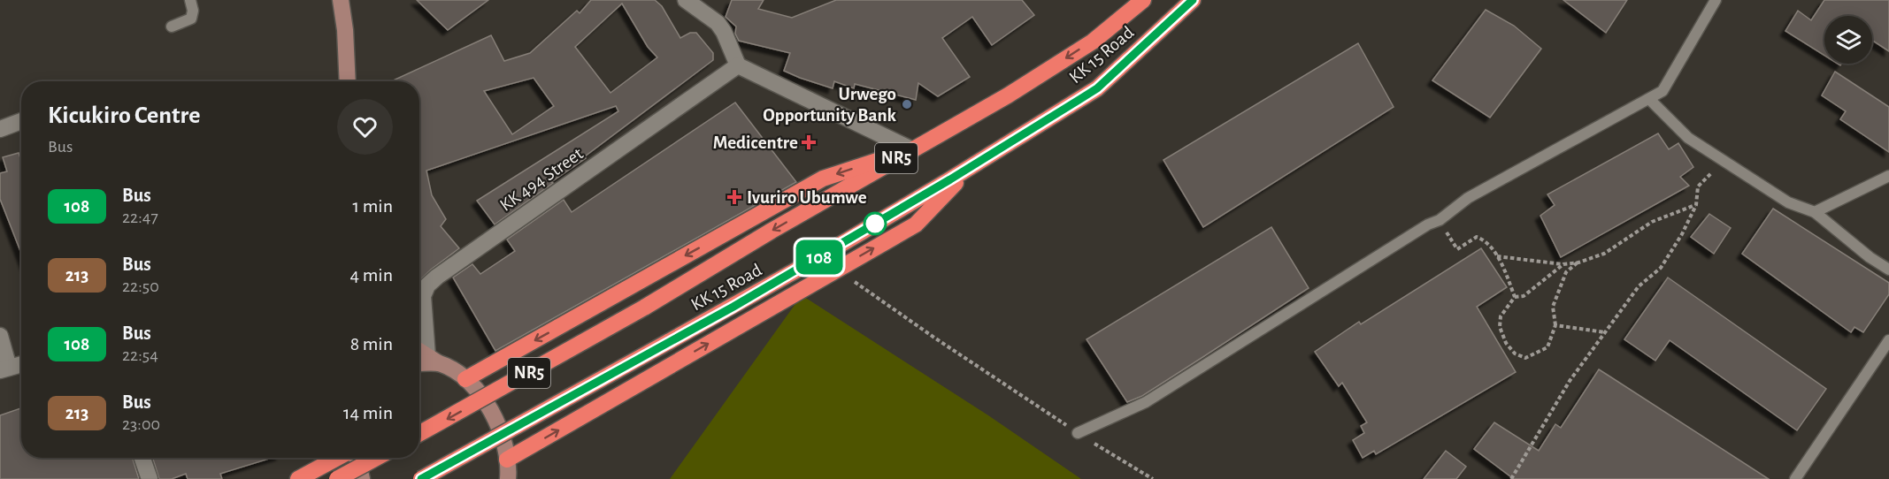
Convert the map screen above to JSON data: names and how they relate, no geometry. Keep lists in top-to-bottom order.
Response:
{
  "streets": {
    "highway": ["KK 15 Road", "NR5"],
    "street": ["KK 494 Street"]
  },
  "places": {
    "other": ["Urwego Opportunity Bank"],
    "health": ["Medicentre", "Ivuriro Ubumwe"]
  },
  "lines": ["bus line 108"],
  "page": {
    "on_map": "108",
    "heading": ["Kicukiro Centre", "Bus"],
    "list": [
      {
        "mark": "108",
        "name": "Bus",
        "note": "22:47",
        "value": "1 min"
      },
      {
        "mark": "213",
        "name": "Bus",
        "note": "22:50",
        "value": "4 min"
      },
      {
        "mark": "108",
        "name": "Bus",
        "note": "22:54",
        "value": "8 min"
      },
      {
        "mark": "213",
        "name": "Bus",
        "note": "23:00",
        "value": "14 min"
      }
    ]
  }
}
